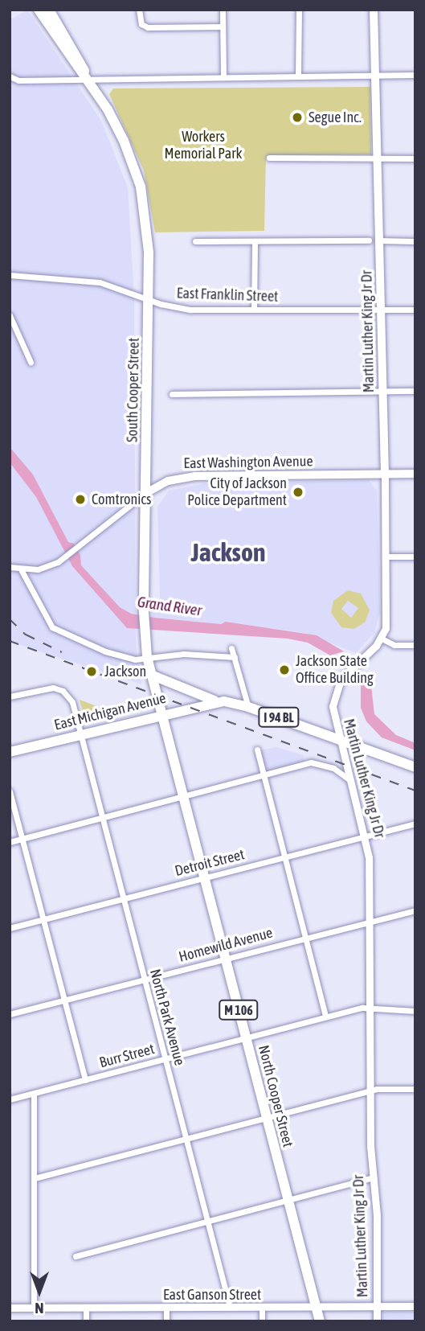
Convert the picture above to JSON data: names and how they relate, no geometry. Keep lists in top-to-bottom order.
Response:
{
  "streets": {
    "main road": [
      "Martin Luther King Jr Dr",
      "South Cooper Street",
      "East Washington Avenue",
      "East Michigan Avenue",
      "I 94 BL",
      "M 106",
      "North Cooper Street"
    ],
    "street": [
      "East Franklin Street",
      "Detroit Street",
      "Homewild Avenue",
      "North Park Avenue",
      "Burr Street",
      "East Ganson Street"
    ]
  },
  "crossings": [
    ["East Franklin Street", "Martin Luther King Jr Dr"],
    ["East Franklin Street", "South Cooper Street"],
    ["Martin Luther King Jr Dr", "East Washington Avenue"],
    ["Martin Luther King Jr Dr", "I 94 BL"],
    ["Martin Luther King Jr Dr", "Detroit Street"],
    ["Martin Luther King Jr Dr", "Homewild Avenue"],
    ["Martin Luther King Jr Dr", "Burr Street"],
    ["Martin Luther King Jr Dr", "East Ganson Street"],
    ["South Cooper Street", "East Washington Avenue"],
    ["South Cooper Street", "East Michigan Avenue"],
    ["South Cooper Street", "North Cooper Street"],
    ["East Michigan Avenue", "I 94 BL"],
    ["East Michigan Avenue", "North Park Avenue"],
    ["East Michigan Avenue", "North Cooper Street"],
    ["Detroit Street", "North Park Avenue"],
    ["Detroit Street", "North Cooper Street"],
    ["Homewild Avenue", "North Park Avenue"],
    ["Homewild Avenue", "North Cooper Street"],
    ["North Park Avenue", "Burr Street"],
    ["North Park Avenue", "East Ganson Street"],
    ["Burr Street", "North Cooper Street"],
    ["North Cooper Street", "East Ganson Street"]
  ],
  "districts": ["Jackson"],
  "water": ["Grand River"],
  "parks": ["Workers Memorial Park"],
  "places": [
    "Segue Inc.",
    "City of Jackson Police Department",
    "Comtronics",
    "Jackson State Office Building",
    "Jackson"
  ],
  "north": "bottom"
}
